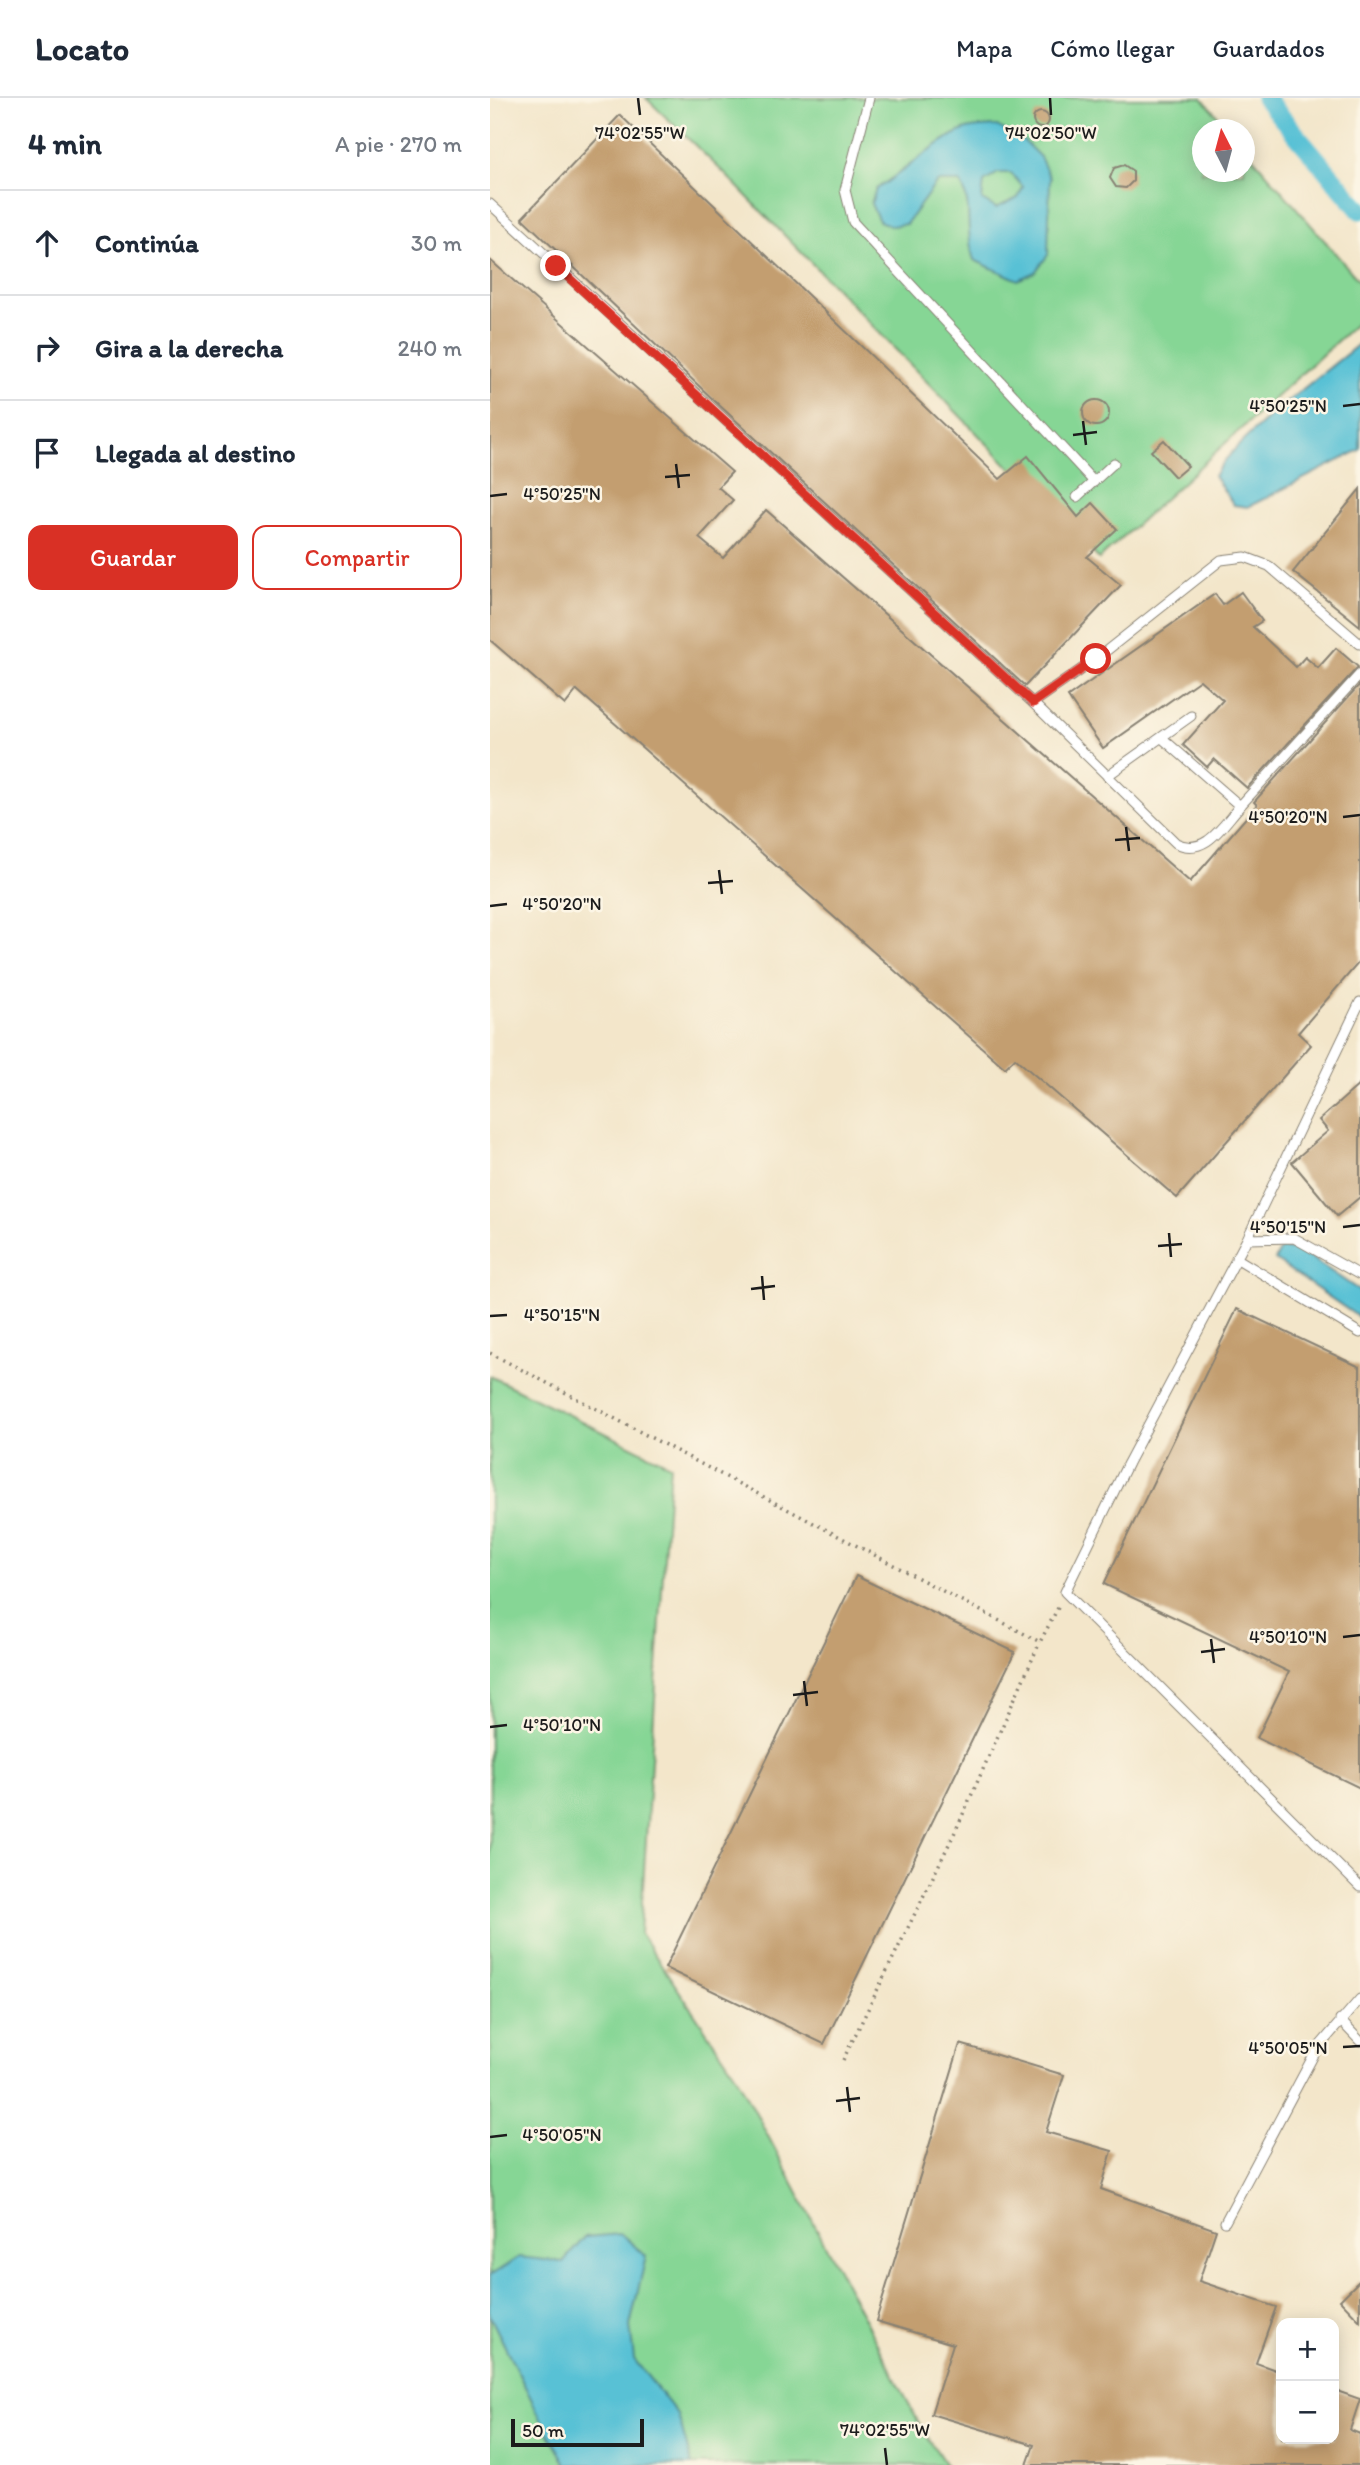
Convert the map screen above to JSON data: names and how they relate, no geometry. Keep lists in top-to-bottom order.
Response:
{
  "scale_bar": "50 m",
  "north": "top",
  "page": {
    "header": "Locato",
    "nav": ["Mapa", "Cómo llegar", "Guardados"],
    "heading": ["4 min", "A pie · 270 m"],
    "list": [
      ["Continúa", "30 m"],
      ["Gira a la derecha", "240 m"],
      "Llegada al destino"
    ],
    "buttons": ["Guardar", "Compartir"],
    "map_buttons": ["+", "−"],
    "scale": "50 m"
  },
  "coordinates": [
    "74°02'55\"W",
    "74°02'50\"W",
    "4°50'25\"N",
    "4°50'20\"N",
    "4°50'15\"N",
    "4°50'10\"N",
    "4°50'05\"N"
  ]
}
